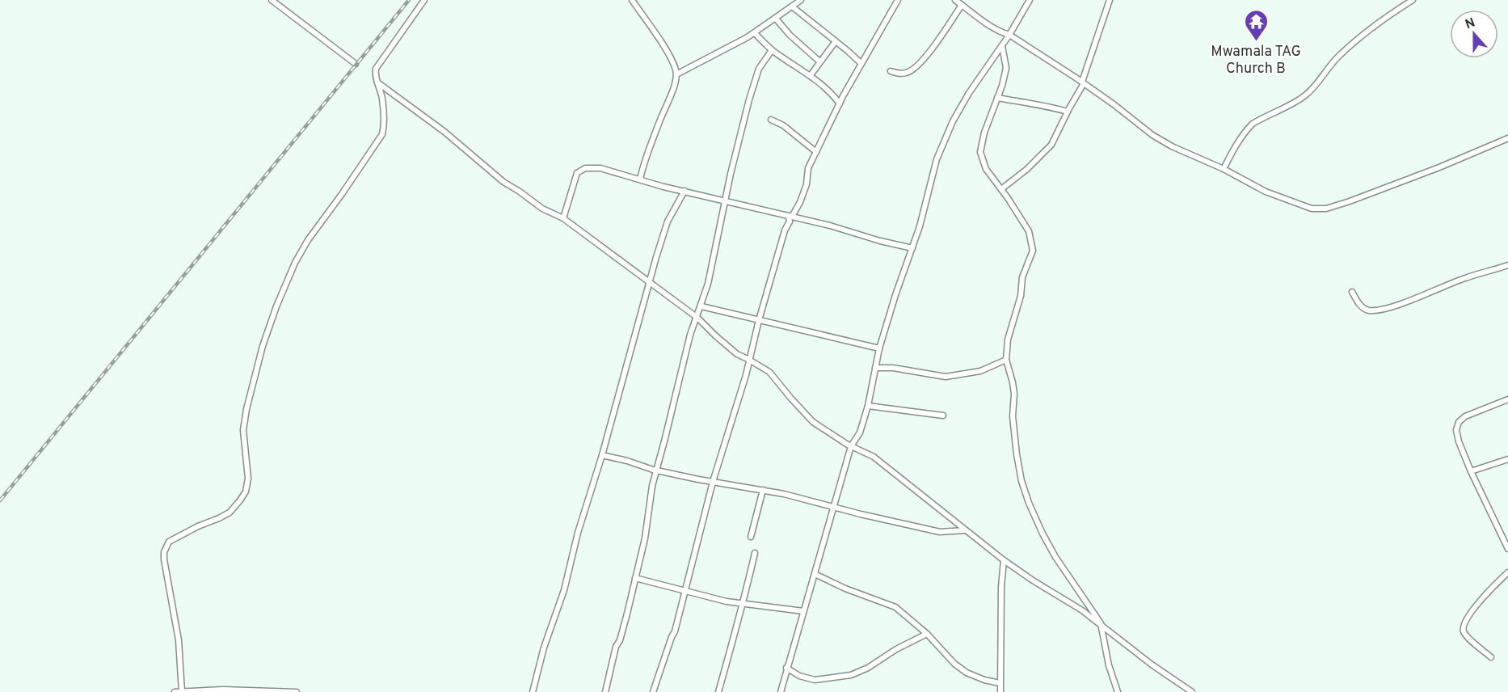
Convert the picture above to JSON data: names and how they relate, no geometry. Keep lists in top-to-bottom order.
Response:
{
  "places": {
    "temple": ["Mwamala TAG Church B"]
  },
  "north": "top"
}
